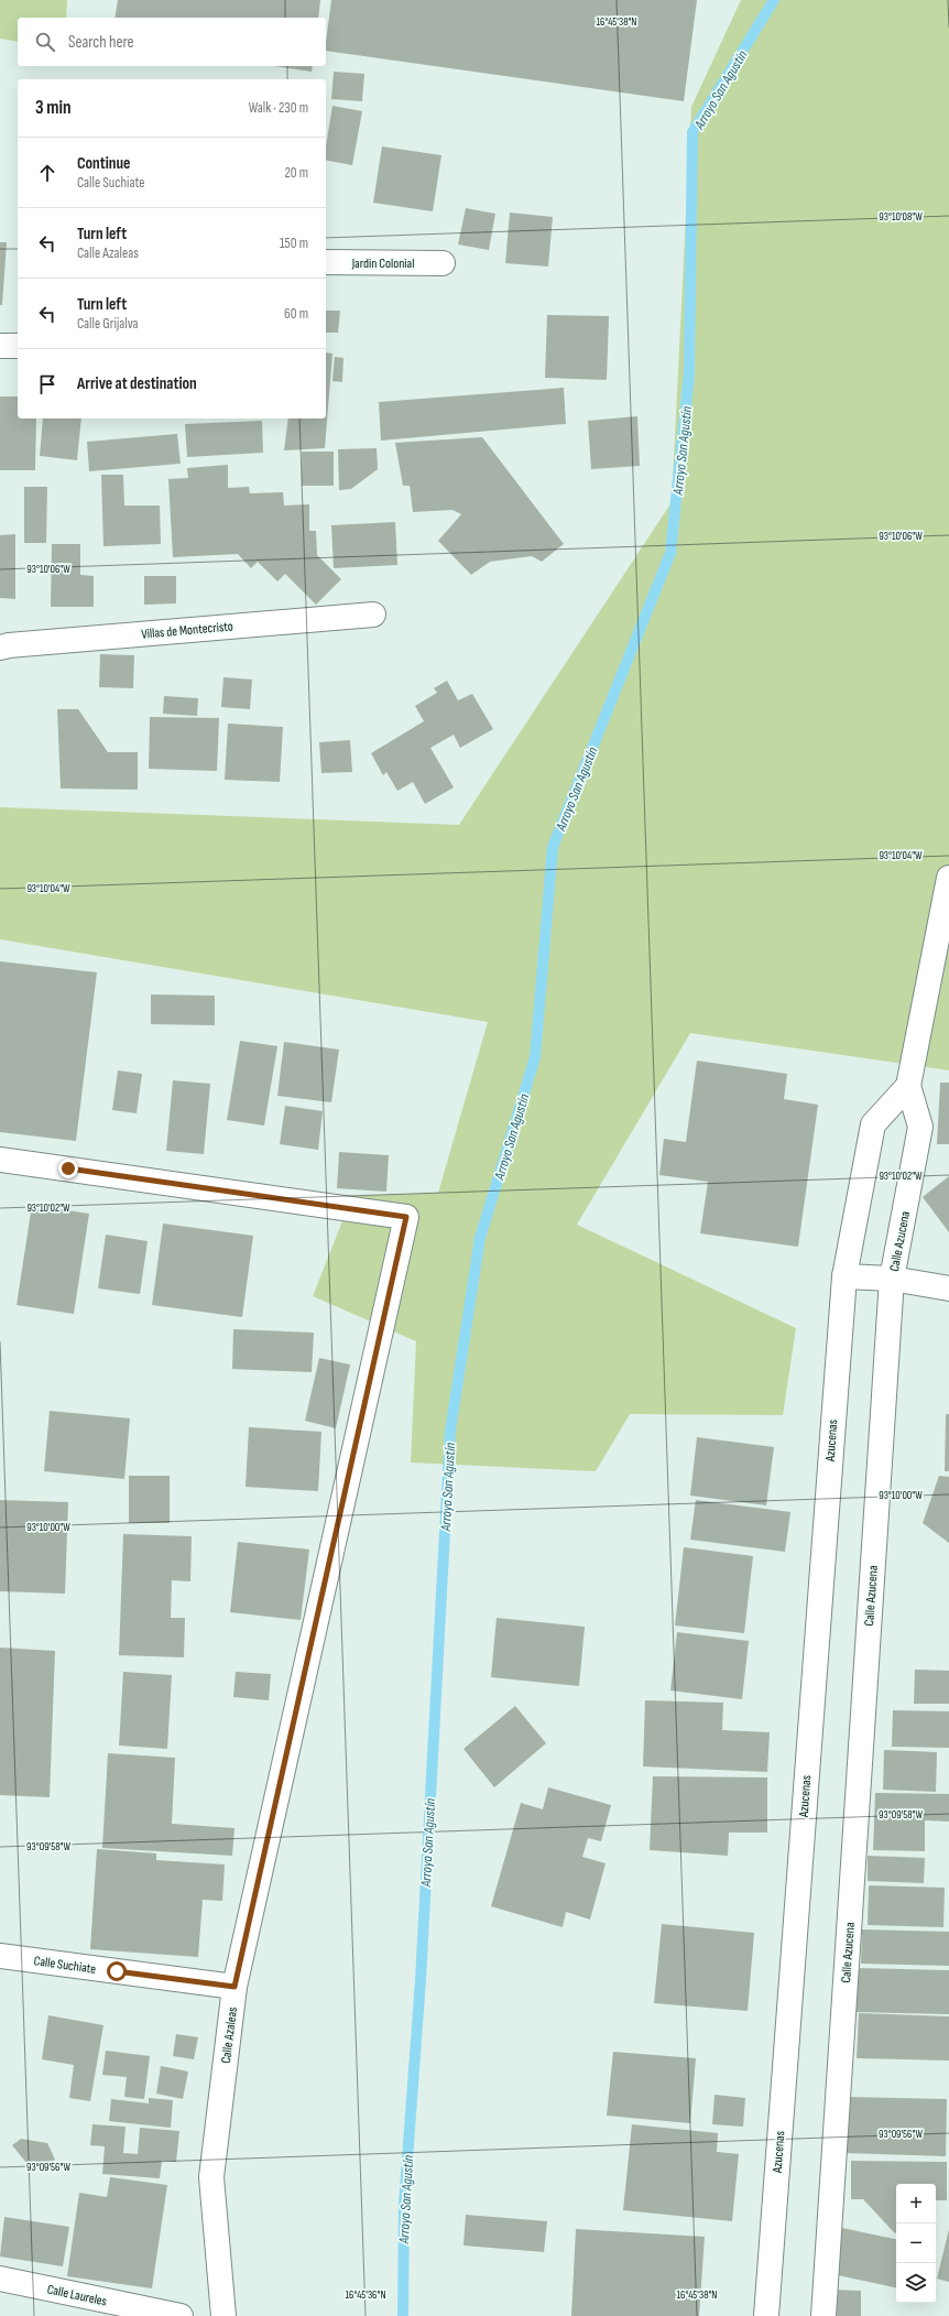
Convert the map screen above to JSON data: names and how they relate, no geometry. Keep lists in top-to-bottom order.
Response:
{
  "streets": {
    "street": [
      "Jardin Colonial",
      "Villas de Montecristo",
      "Calle Azucena",
      "Azucenas",
      "Calle Suchiate",
      "Calle Azaleas",
      "Calle Laureles"
    ]
  },
  "crossings": [
    ["Calle Suchiate", "Calle Azaleas"]
  ],
  "water": ["Arroyo San Agustín"],
  "page": {
    "search": "Search here",
    "heading": ["3 min", "Walk · 230 m"],
    "list": [
      ["Continue", "Calle Suchiate", "20 m"],
      ["Turn left", "Calle Azaleas", "150 m"],
      ["Turn left", "Calle Grijalva", "60 m"],
      "Arrive at destination"
    ],
    "map_buttons": ["+", "−"]
  },
  "coordinates": [
    "16°45'38\"N",
    "93°10'08\"W",
    "93°10'06\"W",
    "93°10'04\"W",
    "93°10'02\"W",
    "93°10'00\"W",
    "93°09'58\"W",
    "93°09'56\"W",
    "16°45'36\"N"
  ]
}
